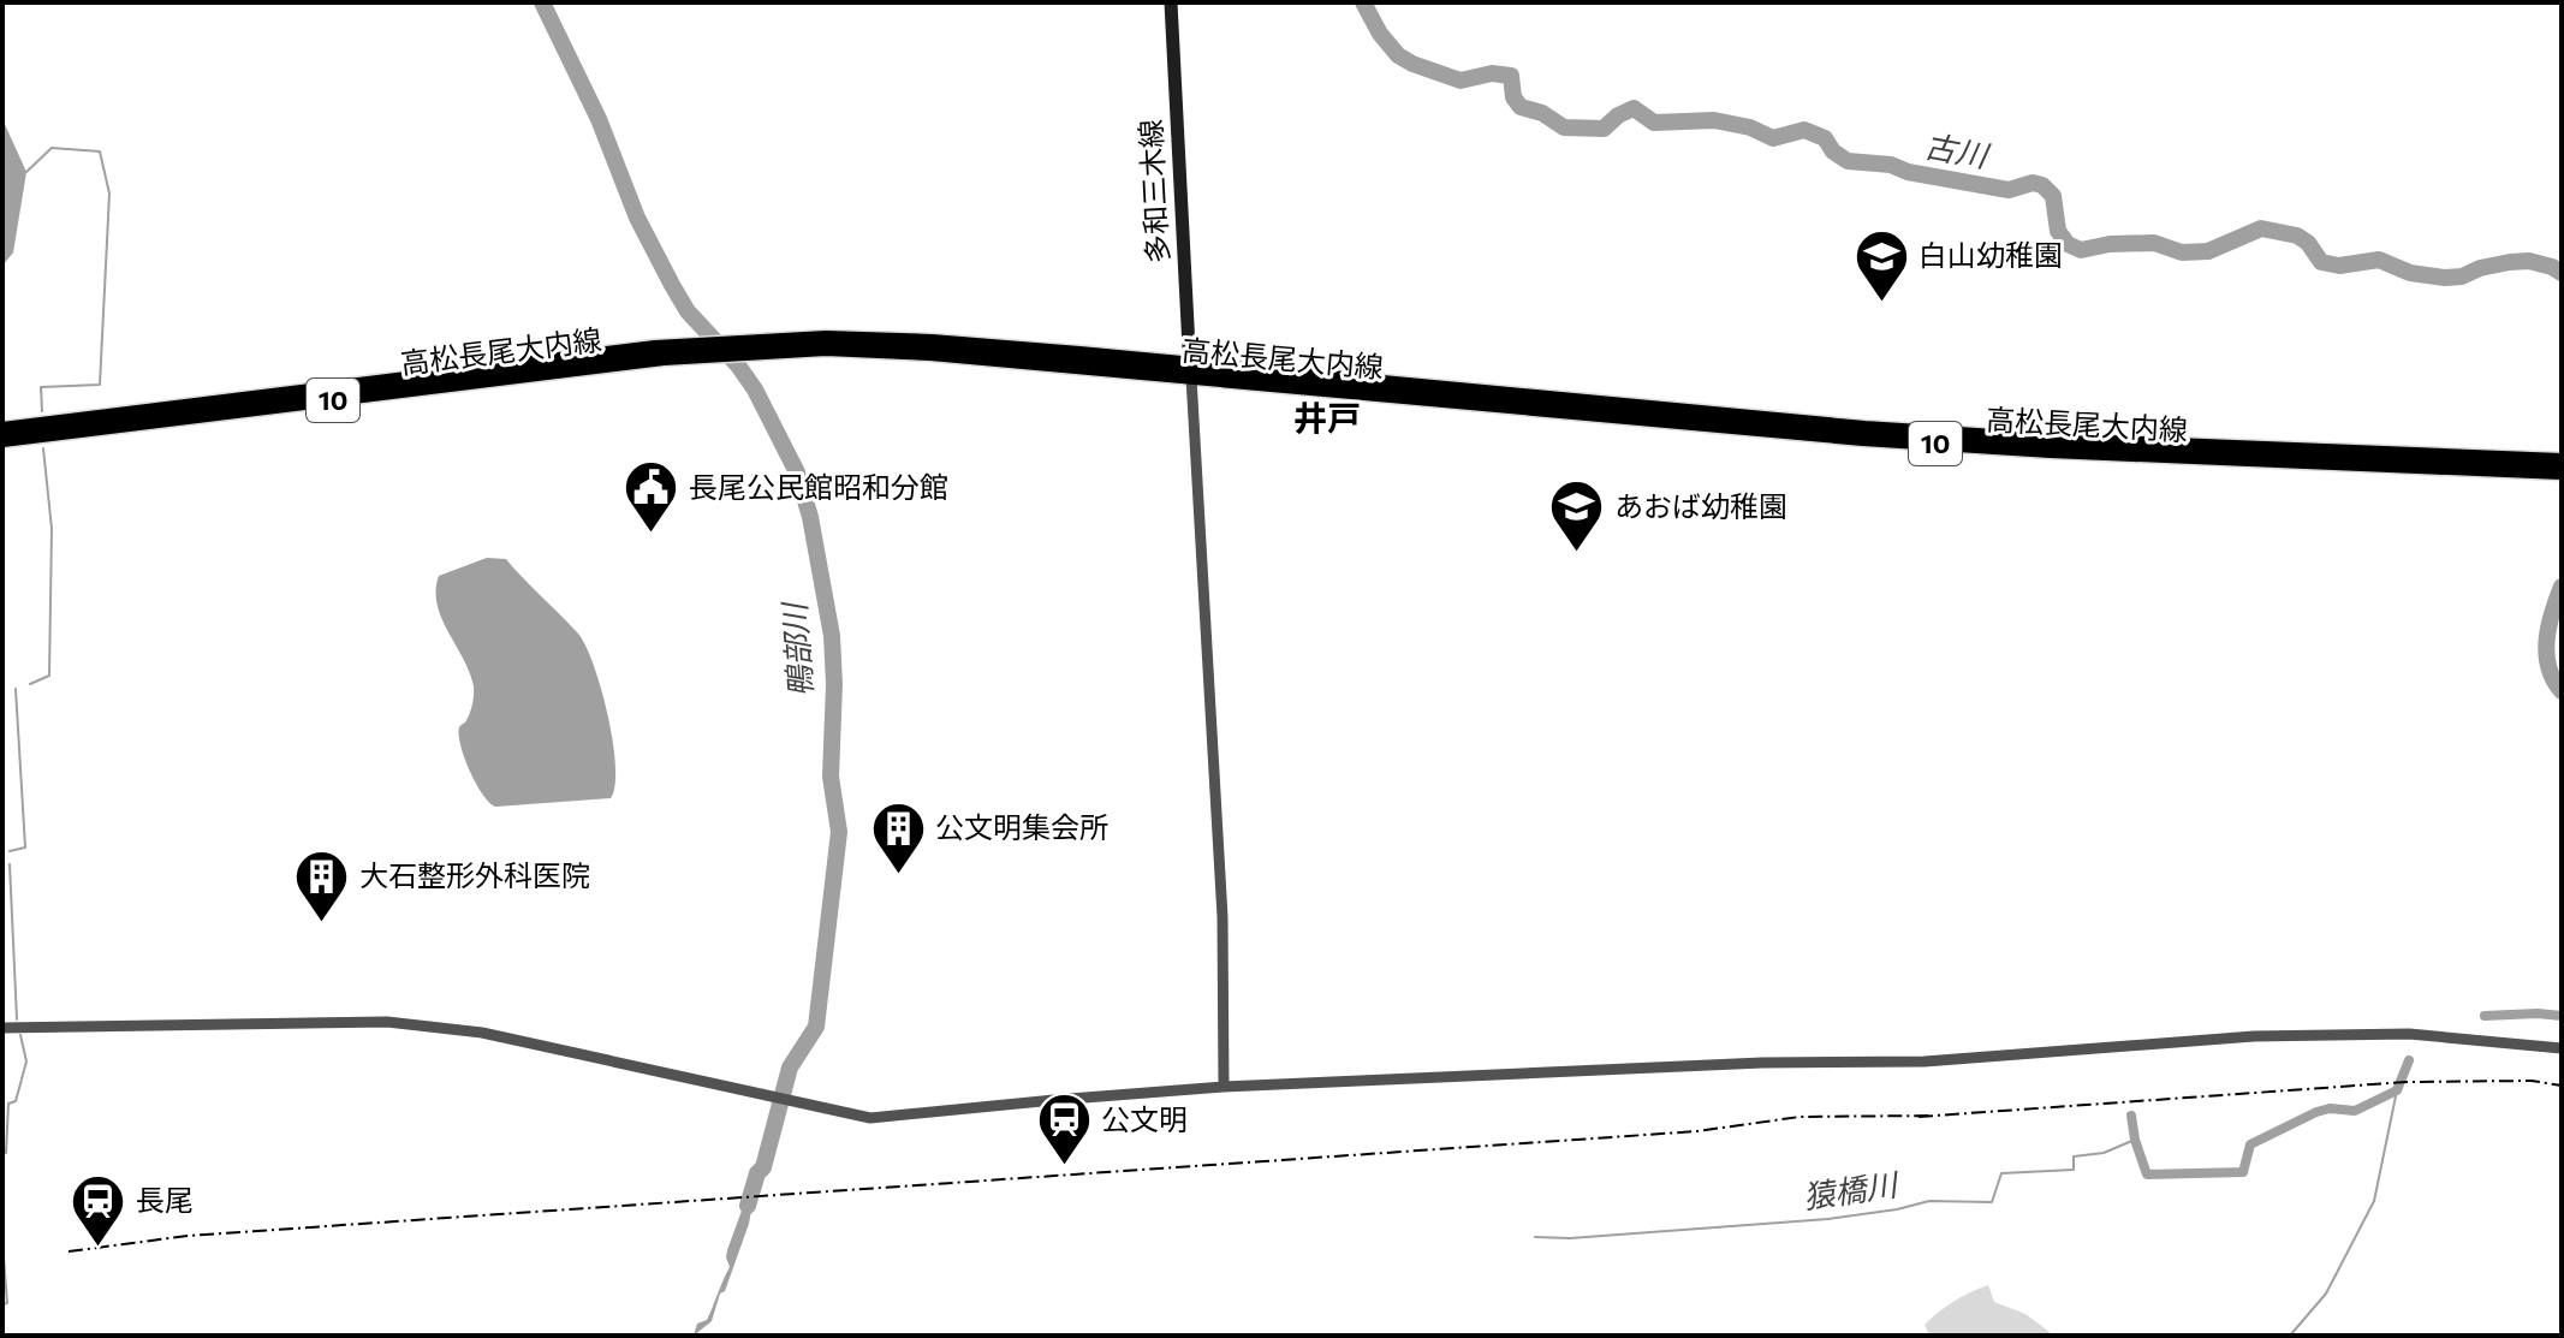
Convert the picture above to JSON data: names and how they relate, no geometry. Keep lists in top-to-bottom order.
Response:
{
  "streets": {
    "main road": ["多和三木線", "高松長尾大内線", "10"]
  },
  "crossings": [
    ["多和三木線", "高松長尾大内線"]
  ],
  "districts": ["井戸"],
  "water": ["古川", "鴨部川", "猿橋川"],
  "places": {
    "school or university": ["白山幼稚園", "あおば幼稚園"],
    "public building": ["長尾公民館昭和分館"],
    "building": ["公文明集会所", "大石整形外科医院"],
    "station": ["公文明", "長尾"]
  }
}
